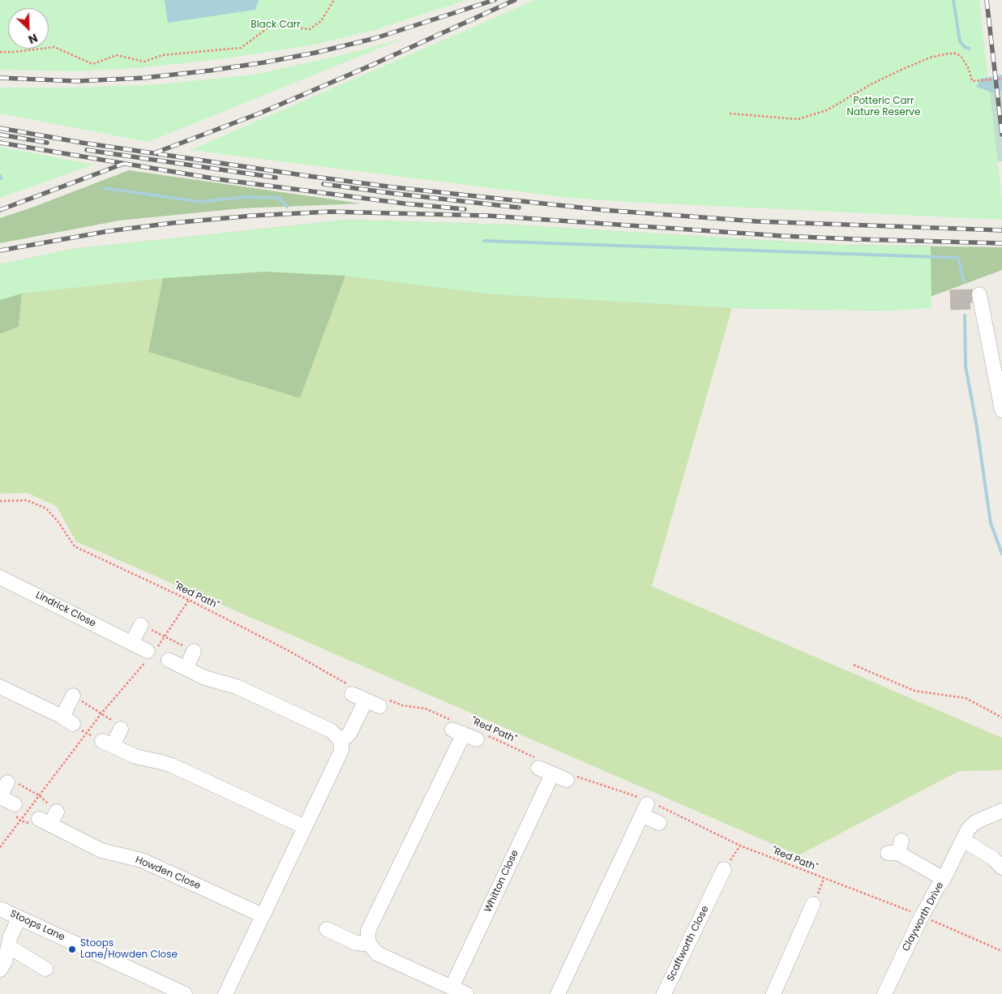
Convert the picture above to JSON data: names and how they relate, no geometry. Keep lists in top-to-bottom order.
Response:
{
  "streets": {
    "street": [
      "Lindrick Close",
      "Howden Close",
      "Whitton Close",
      "Clayworth Drive",
      "Stoops Lane",
      "Scaftworth Close"
    ],
    "path": ["\"Red Path\""]
  },
  "crossings": [
    ["\"Red Path\"", "Clayworth Drive"]
  ],
  "parks": ["Black Carr", "Potteric Carr Nature Reserve"],
  "places": ["Stoops Lane/Howden Close"],
  "north": "bottom right"
}
